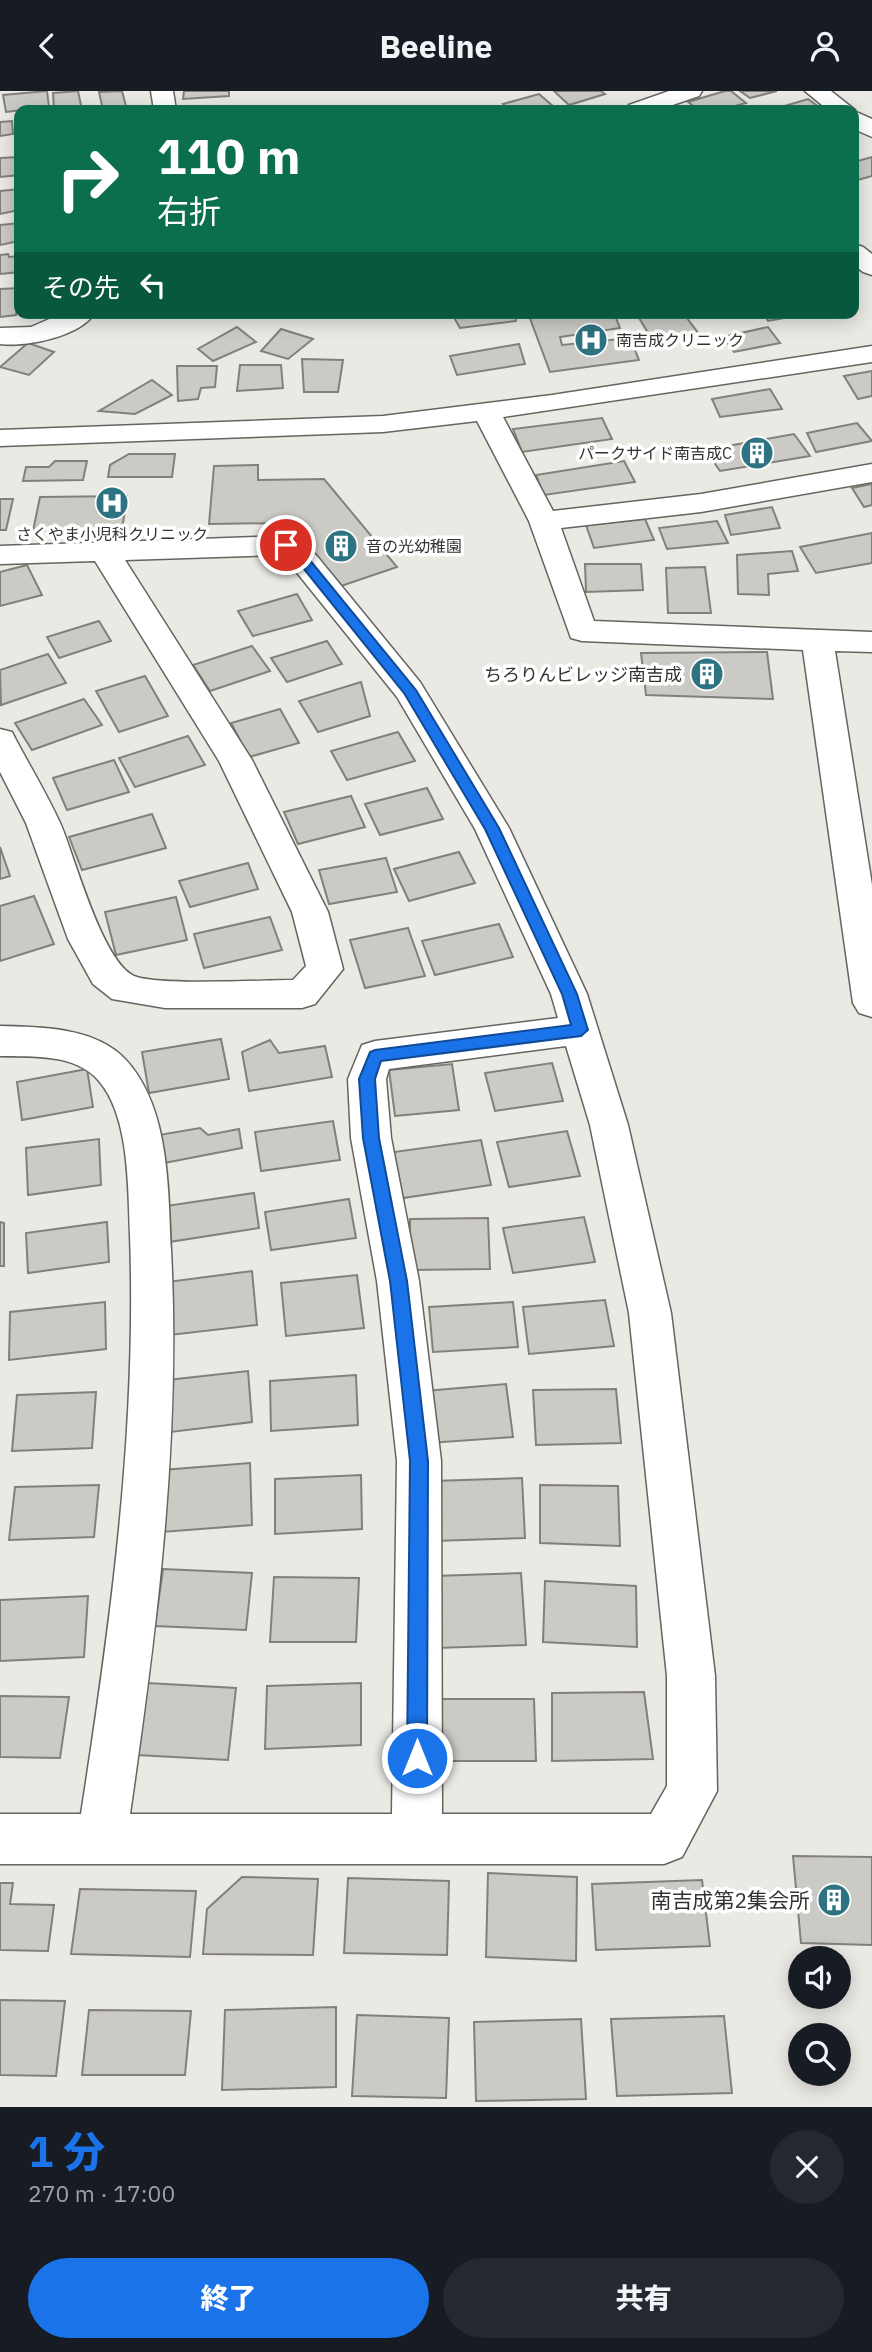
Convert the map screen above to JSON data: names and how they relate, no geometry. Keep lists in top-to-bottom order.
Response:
{
  "places": {
    "hospital": ["南吉成クリニック", "さくやま小児科クリニック"],
    "building": [
      "パークサイド南吉成C",
      "音の光幼稚園",
      "ちろりんビレッジ南吉成",
      "南吉成第2集会所"
    ]
  },
  "page": {
    "header": "Beeline",
    "turn": ["110 m", "右折"],
    "then": "その先",
    "heading": ["1 分", "270 m · 17:00"],
    "buttons": ["終了", "共有"]
  }
}
